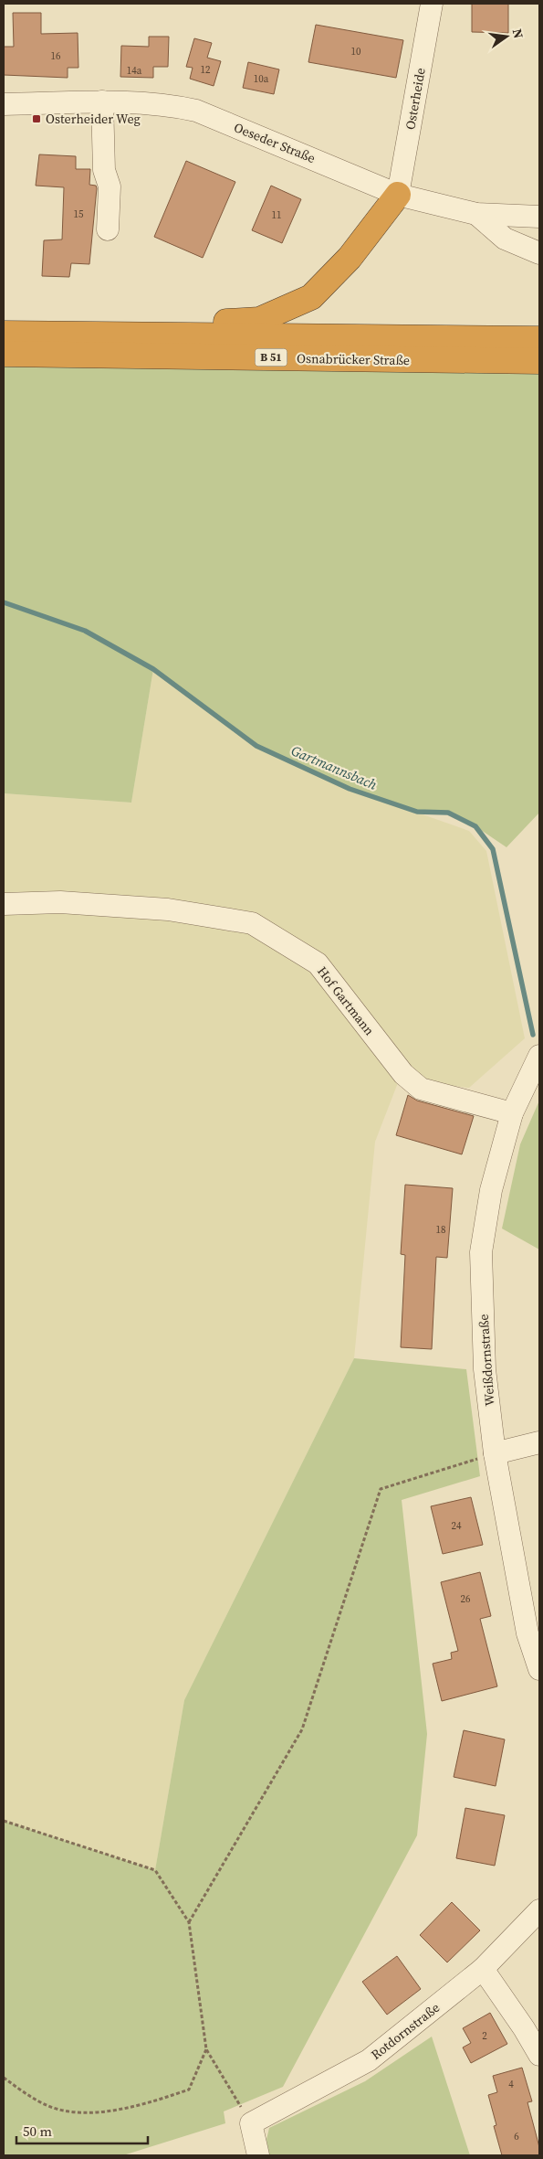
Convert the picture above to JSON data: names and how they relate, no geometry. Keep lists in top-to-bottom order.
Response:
{
  "streets": {
    "highway": ["B 51", "Osnabrücker Straße"],
    "street": [
      "Osterheide",
      "Oeseder Straße",
      "Hof Gartmann",
      "Weißdornstraße",
      "Rotdornstraße"
    ]
  },
  "crossings": [
    ["Osterheide", "Oeseder Straße"],
    ["Hof Gartmann", "Weißdornstraße"]
  ],
  "water": ["Gartmannsbach"],
  "places": {
    "transit": ["Osterheider Weg"]
  },
  "house_numbers": [
    "10",
    "16",
    "12",
    "14a",
    "10a",
    "15",
    "11",
    "18",
    "24",
    "26",
    "2",
    "4",
    "6"
  ],
  "scale_bar": "50 m",
  "north": "right"
}
